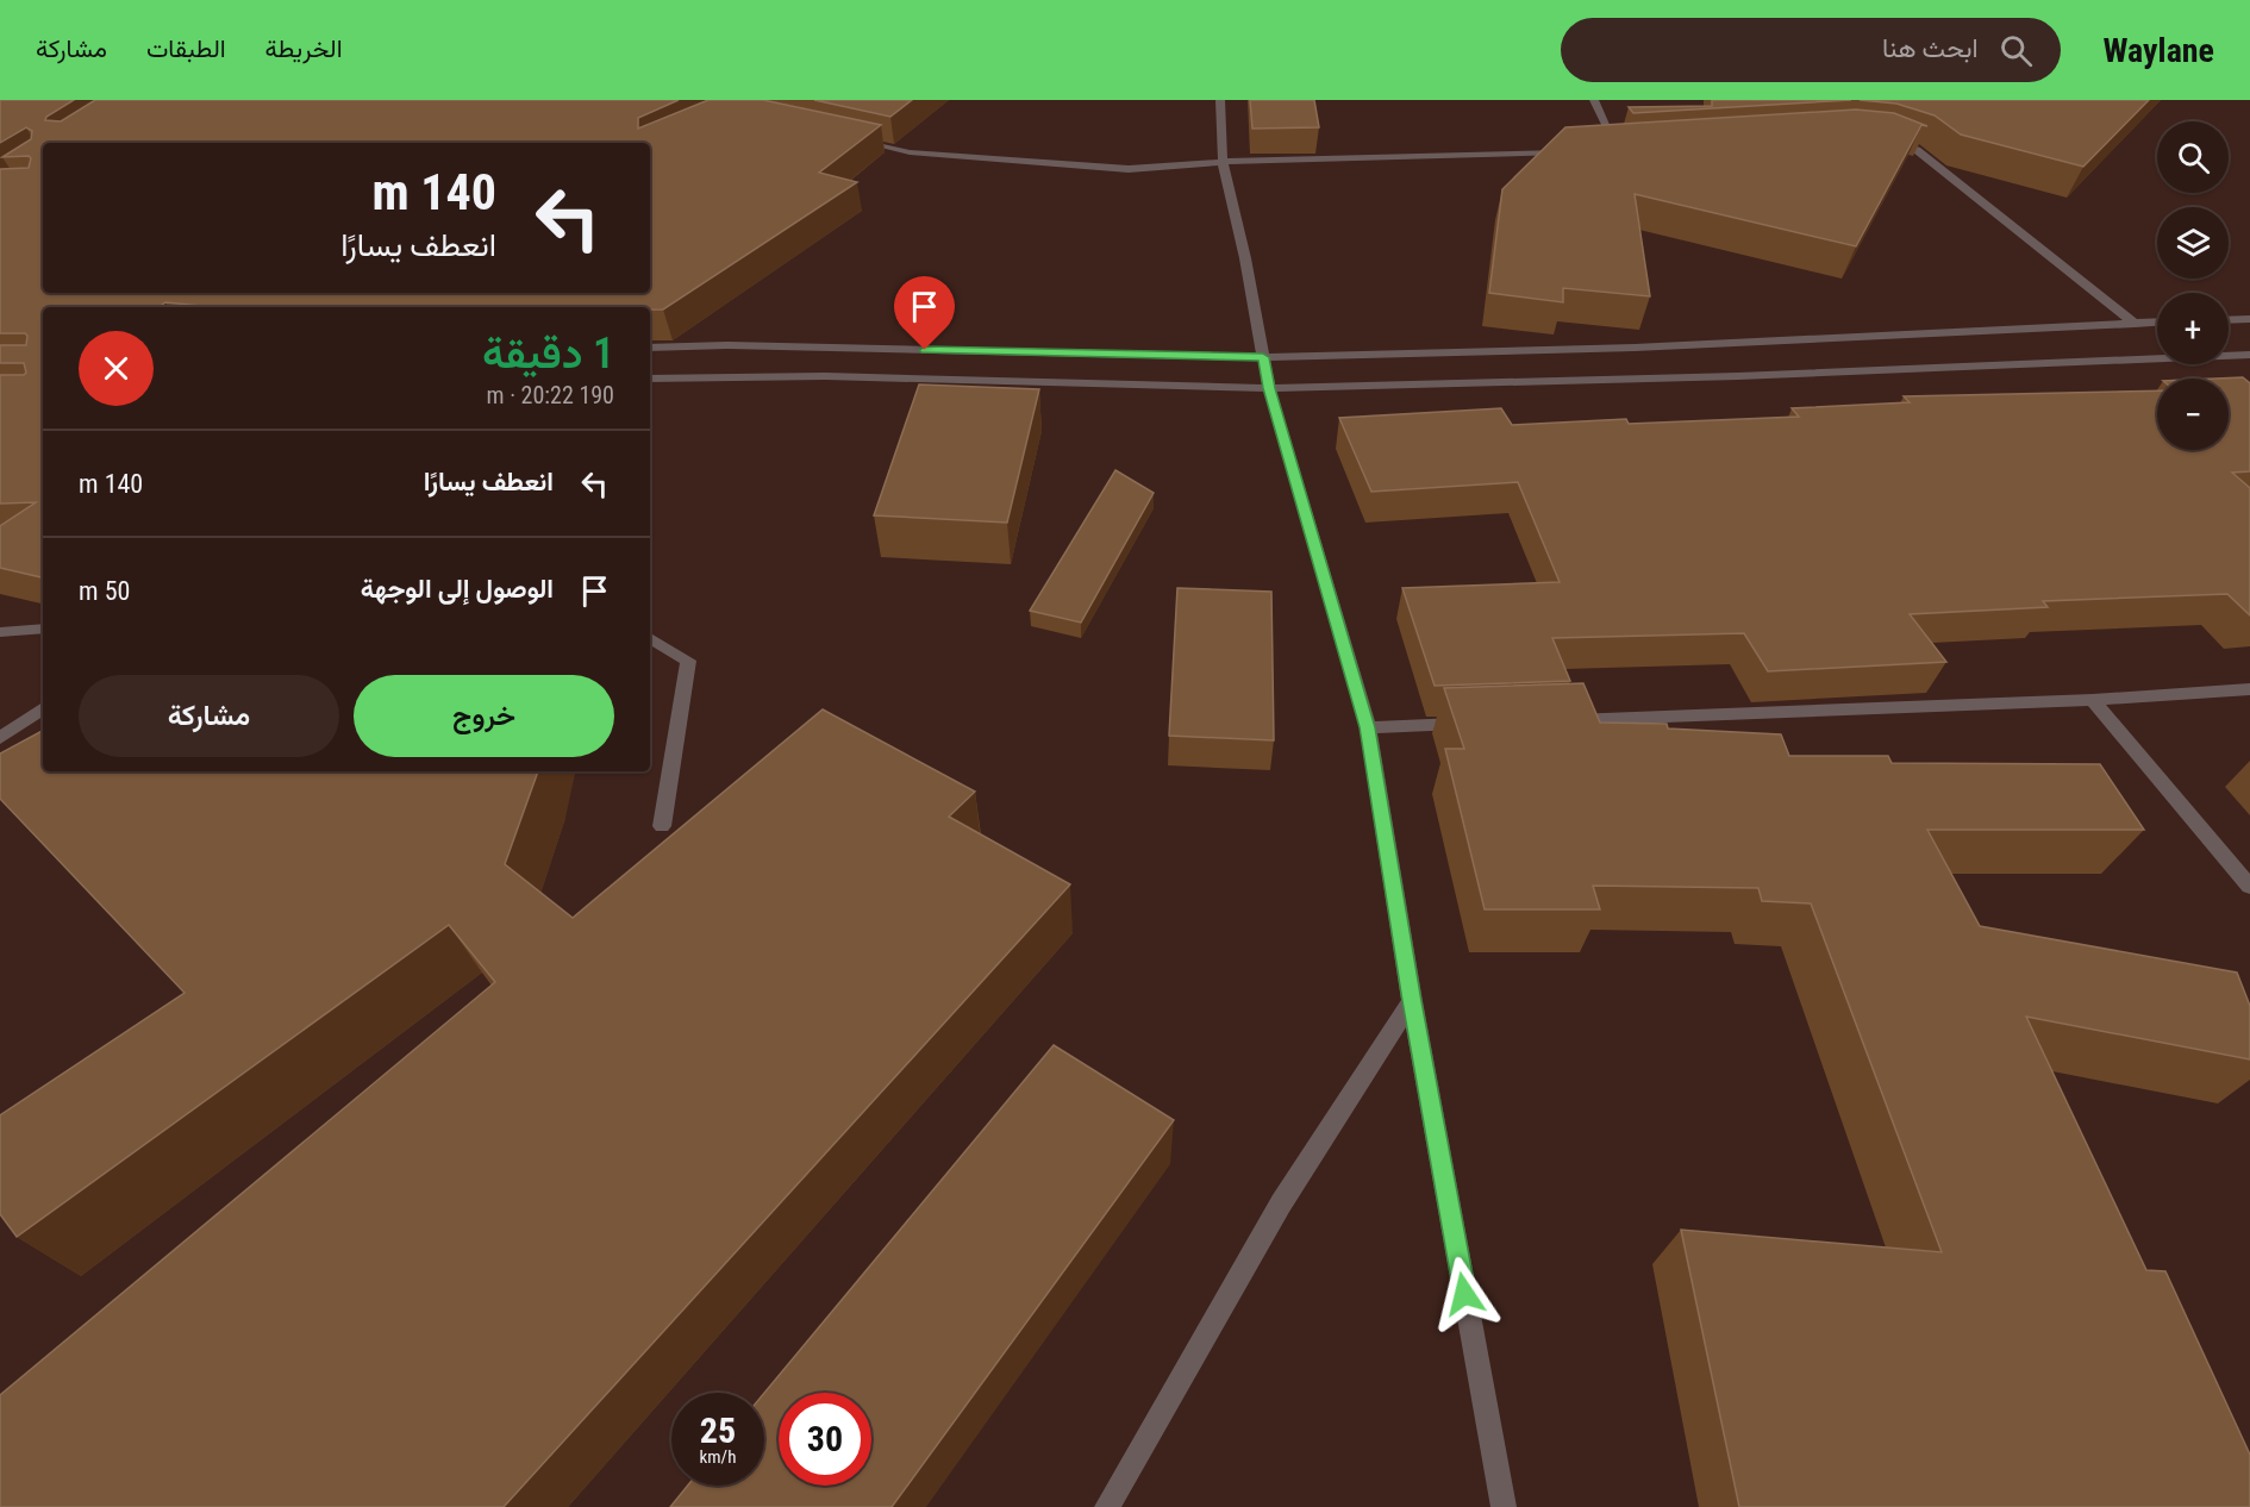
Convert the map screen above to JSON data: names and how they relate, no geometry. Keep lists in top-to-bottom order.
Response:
{
  "page": {
    "header": "Waylane",
    "search": "ابحث هنا",
    "nav": ["الخريطة", "الطبقات", "مشاركة"],
    "map_buttons": ["+", "−"],
    "turn": ["140 m", "انعطف يسارًا"],
    "heading": ["1 دقيقة", "190 m · 20:22"],
    "list": [
      {
        "name": "انعطف يسارًا",
        "value": "140 m"
      },
      {
        "name": "الوصول إلى الوجهة",
        "value": "50 m"
      }
    ],
    "buttons": ["خروج", "مشاركة"],
    "speed": "25 km/h",
    "limit": "30"
  }
}
